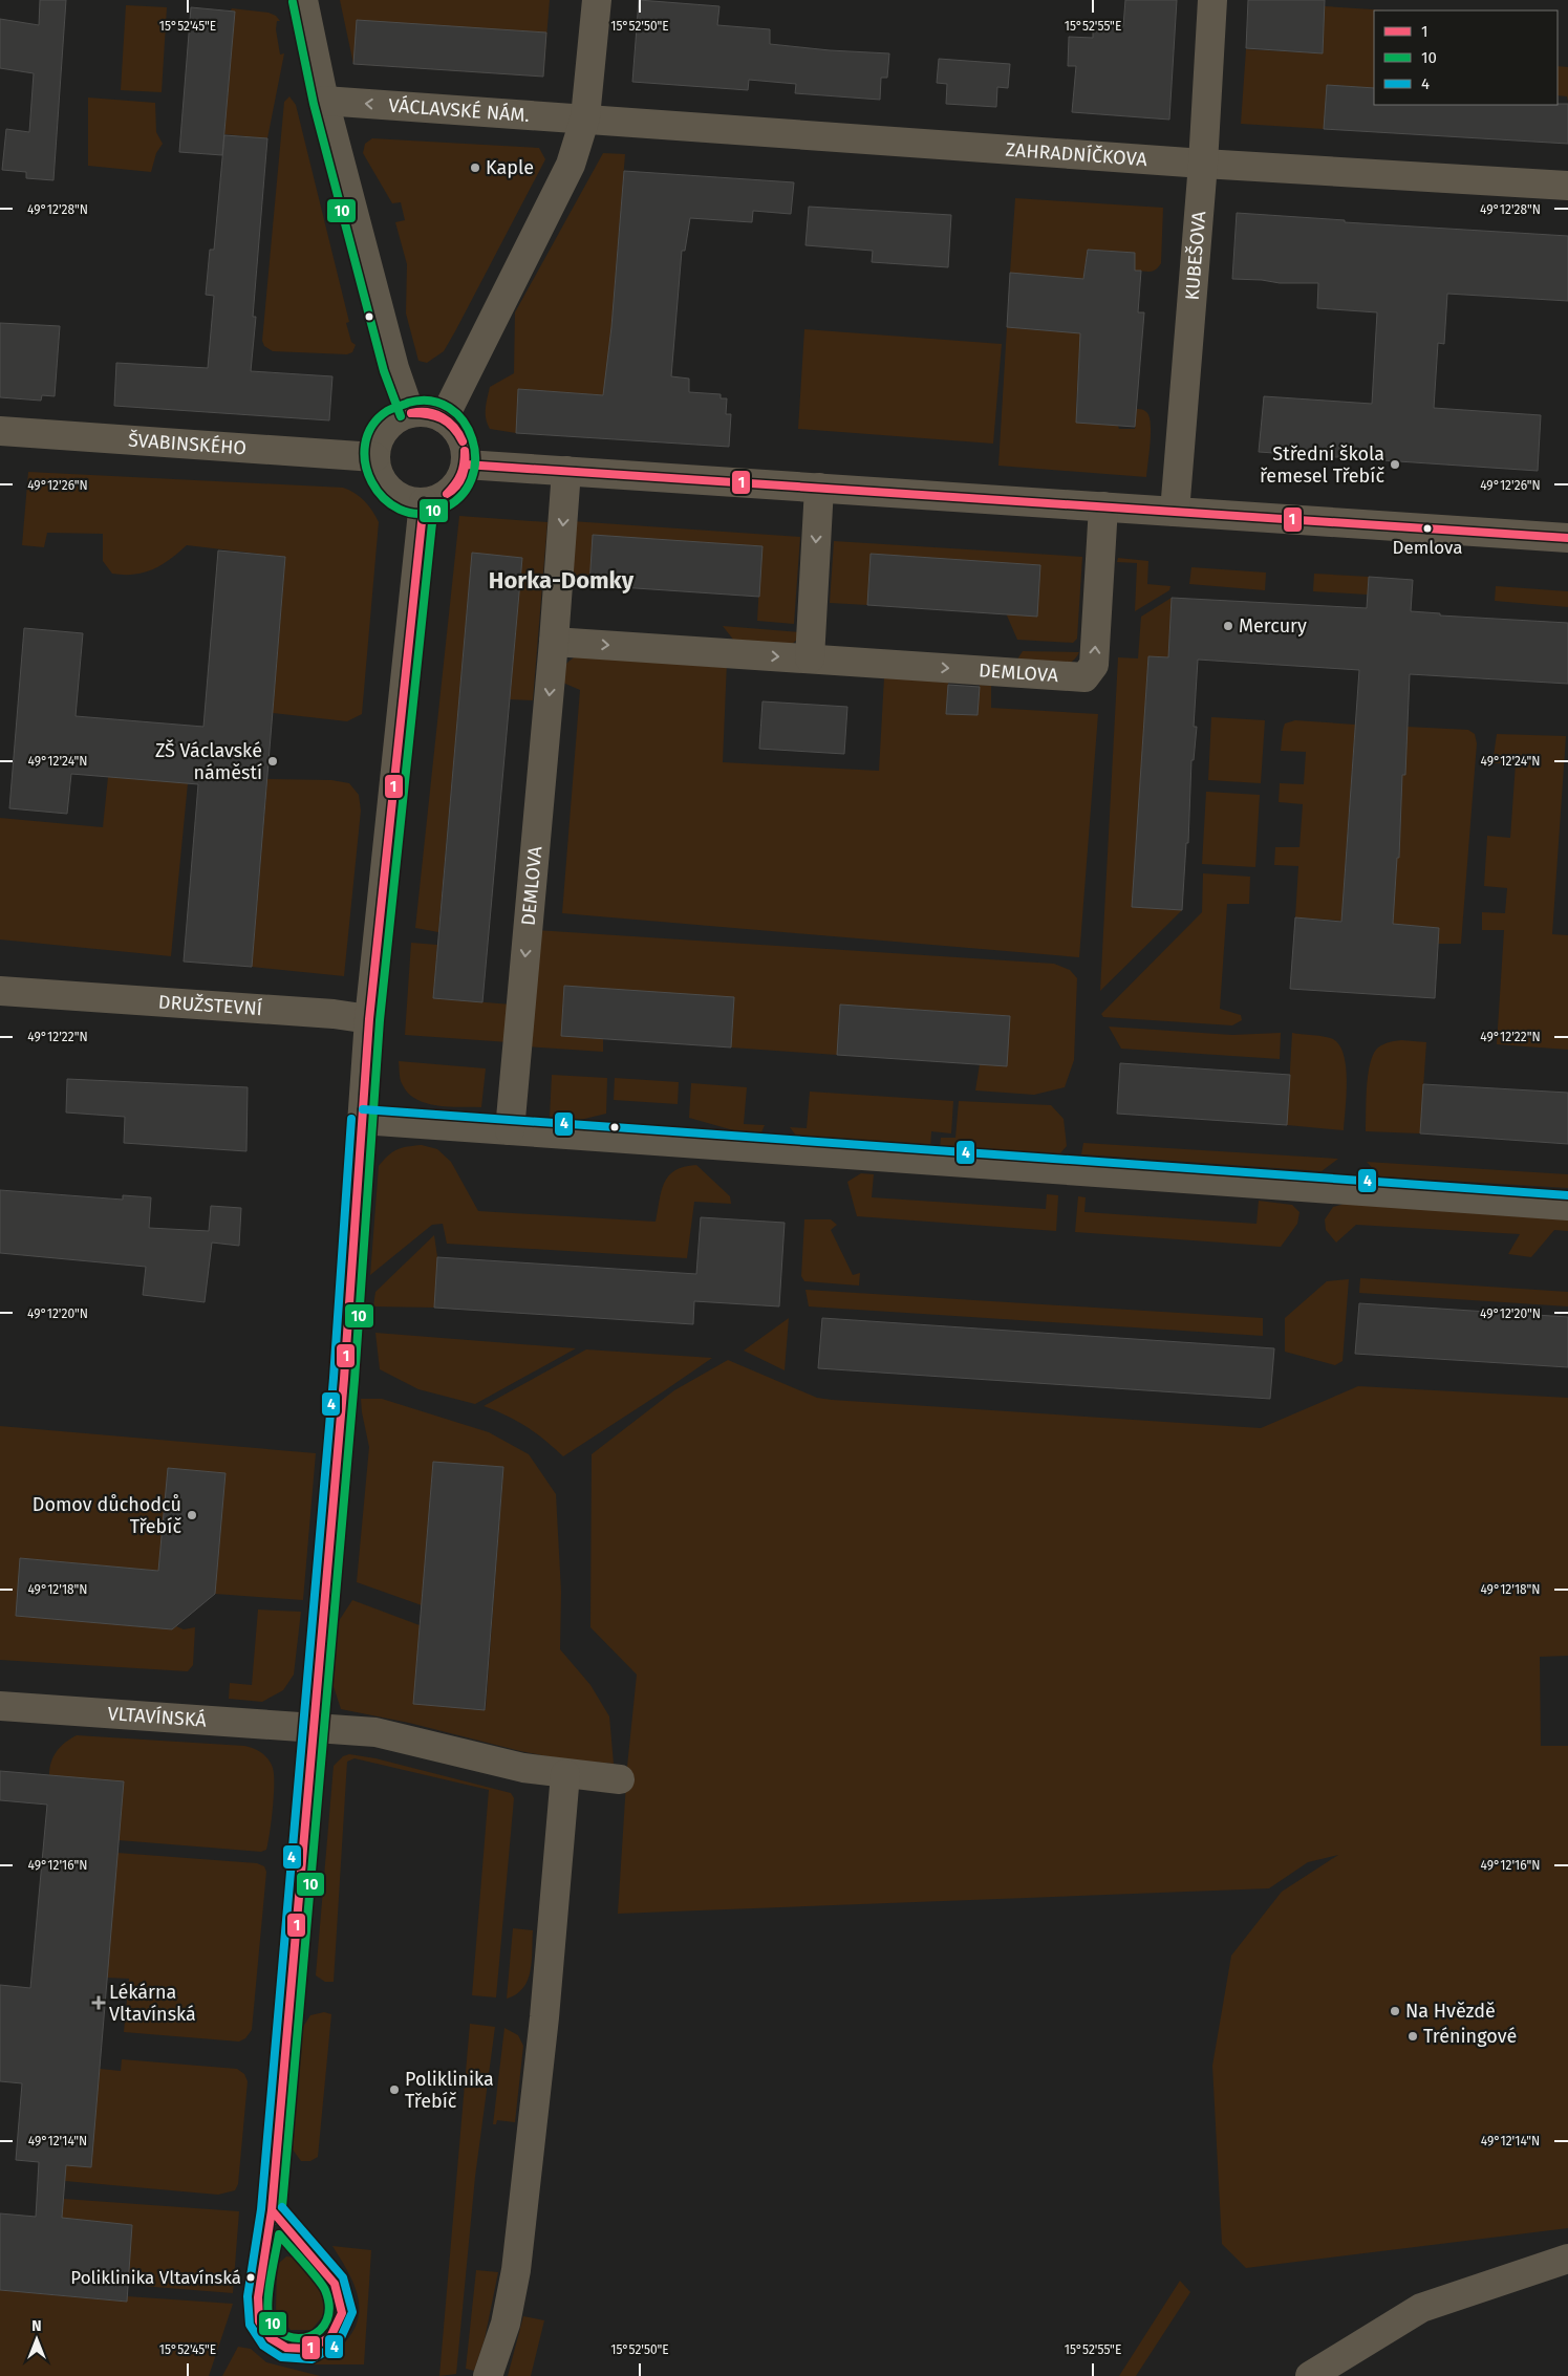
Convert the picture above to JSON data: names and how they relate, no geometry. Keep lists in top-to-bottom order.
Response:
{
  "streets": {
    "street": [
      "VÁCLAVSKÉ NÁM.",
      "ZAHRADNÍČKOVA",
      "KUBEŠOVA",
      "ŠVABINSKÉHO",
      "DEMLOVA",
      "DRUŽSTEVNÍ",
      "VLTAVÍNSKÁ"
    ]
  },
  "crossings": [
    ["VÁCLAVSKÉ NÁM.", "ZAHRADNÍČKOVA"],
    ["ZAHRADNÍČKOVA", "KUBEŠOVA"]
  ],
  "one_way": ["VÁCLAVSKÉ NÁM."],
  "districts": ["Horka-Domky"],
  "places": {
    "other": [
      "Kaple",
      "Střední škola řemesel Třebíč",
      "Demlova",
      "Mercury",
      "ZŠ Václavské náměstí",
      "Domov důchodců Třebíč",
      "Na Hvězdě",
      "Tréningové",
      "Poliklinika Třebíč",
      "Poliklinika Vltavínská"
    ],
    "health": ["Lékárna Vltavínská"]
  },
  "lines": ["transit line 10", "transit line 1", "transit line 4"],
  "legend": ["1", "10", "4"],
  "north": "top",
  "coordinates": [
    "15°52'45\"E",
    "15°52'50\"E",
    "15°52'55\"E",
    "49°12'28\"N",
    "49°12'26\"N",
    "49°12'24\"N",
    "49°12'22\"N",
    "49°12'20\"N",
    "49°12'18\"N",
    "49°12'16\"N",
    "49°12'14\"N"
  ]
}
